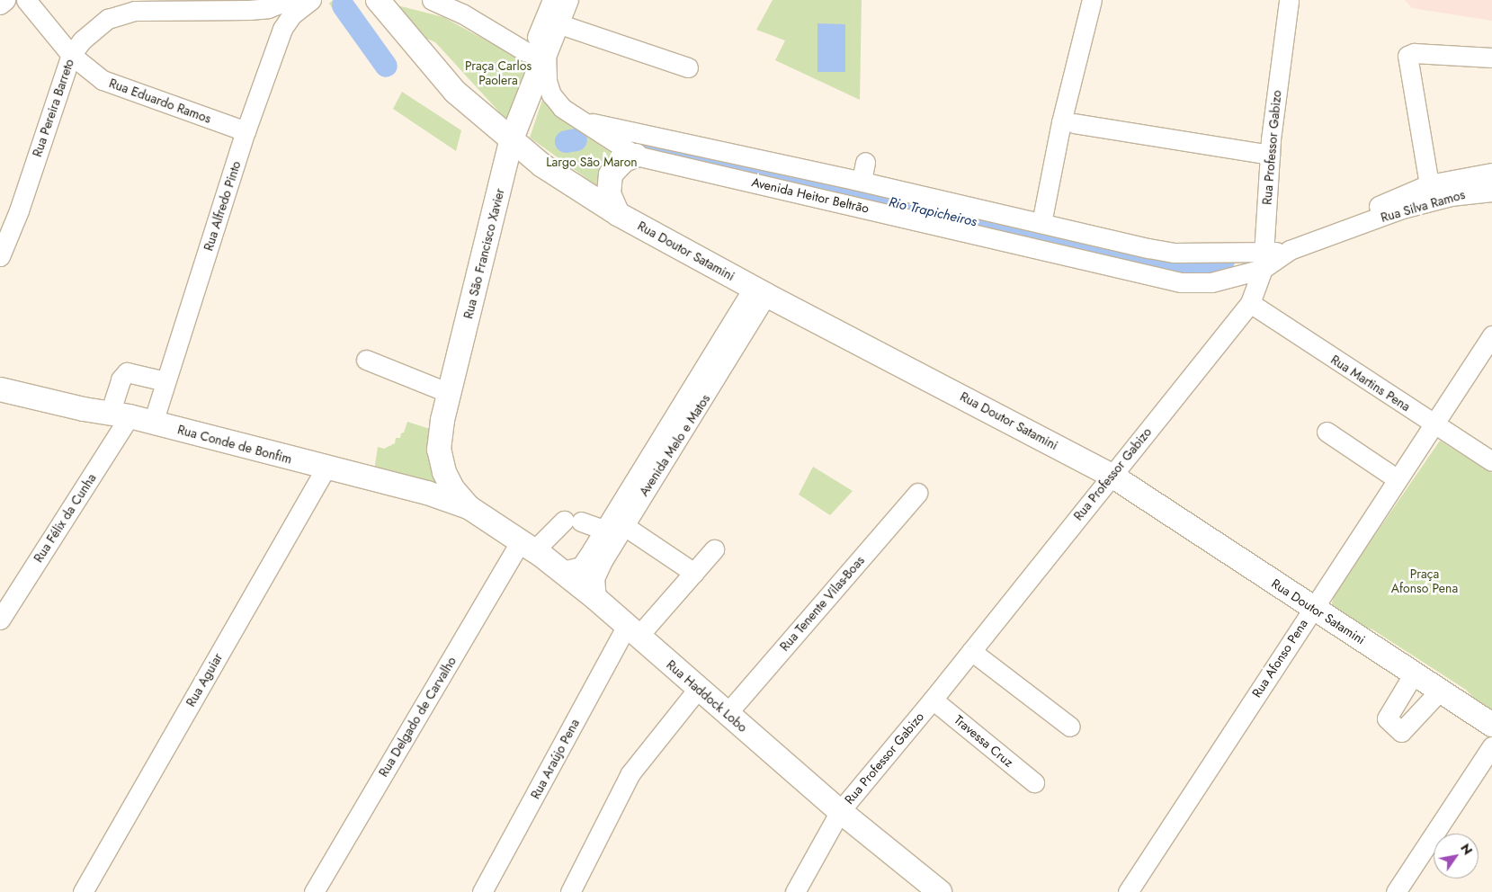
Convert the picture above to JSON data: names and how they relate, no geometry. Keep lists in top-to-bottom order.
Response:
{
  "streets": {
    "main road": [
      "Rua Doutor Satamini",
      "Rua São Francisco Xavier",
      "Rua Conde de Bonfim",
      "Rua Haddock Lobo"
    ],
    "street": [
      "Rua Eduardo Ramos",
      "Rua Pereira Barreto",
      "Rua Professor Gabizo",
      "Avenida Heitor Beltrão",
      "Rua Alfredo Pinto",
      "Rua Silva Ramos",
      "Rua Martins Pena",
      "Avenida Melo e Matos",
      "Rua Félix da Cunha",
      "Rua Tenente Vilas-Boas",
      "Rua Afonso Pena",
      "Rua Aguiar",
      "Rua Delgado de Carvalho",
      "Travessa Cruz",
      "Rua Araújo Pena"
    ]
  },
  "crossings": [
    ["Rua Eduardo Ramos", "Rua Pereira Barreto"],
    ["Rua Eduardo Ramos", "Rua Alfredo Pinto"],
    ["Rua Professor Gabizo", "Avenida Heitor Beltrão"],
    ["Rua Professor Gabizo", "Rua Silva Ramos"],
    ["Rua Professor Gabizo", "Rua Doutor Satamini"],
    ["Rua Professor Gabizo", "Rua Martins Pena"],
    ["Rua Professor Gabizo", "Rua Haddock Lobo"],
    ["Rua Professor Gabizo", "Travessa Cruz"],
    ["Avenida Heitor Beltrão", "Rua Silva Ramos"],
    ["Avenida Heitor Beltrão", "Rua São Francisco Xavier"],
    ["Rua Alfredo Pinto", "Rua Conde de Bonfim"],
    ["Rua Alfredo Pinto", "Rua Félix da Cunha"],
    ["Rua Doutor Satamini", "Rua São Francisco Xavier"],
    ["Rua Doutor Satamini", "Avenida Melo e Matos"],
    ["Rua Doutor Satamini", "Rua Afonso Pena"],
    ["Rua São Francisco Xavier", "Rua Conde de Bonfim"],
    ["Rua São Francisco Xavier", "Rua Haddock Lobo"],
    ["Rua Martins Pena", "Rua Afonso Pena"],
    ["Rua Conde de Bonfim", "Rua Félix da Cunha"],
    ["Rua Conde de Bonfim", "Rua Aguiar"],
    ["Rua Conde de Bonfim", "Rua Haddock Lobo"],
    ["Avenida Melo e Matos", "Rua Haddock Lobo"],
    ["Avenida Melo e Matos", "Rua Delgado de Carvalho"],
    ["Rua Tenente Vilas-Boas", "Rua Haddock Lobo"],
    ["Rua Haddock Lobo", "Rua Delgado de Carvalho"],
    ["Rua Haddock Lobo", "Rua Araújo Pena"]
  ],
  "water": ["Rio Trapicheiros"],
  "parks": ["Praça Carlos Paolera", "Largo São Maron", "Praça Afonso Pena"],
  "north": "top right"
}
